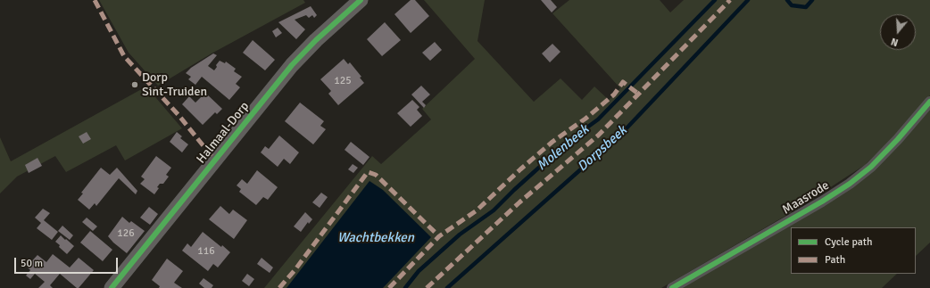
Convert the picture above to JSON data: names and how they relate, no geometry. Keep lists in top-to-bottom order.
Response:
{
  "streets": {
    "street": ["Halmaal-Dorp", "Maasrode"]
  },
  "water": ["Molenbeek", "Dorpsbeek", "Wachtbekken"],
  "places": ["Dorp Sint-Truiden"],
  "house_numbers": ["125", "126", "116"],
  "legend": ["Cycle path", "Path"],
  "scale_bar": "50 m",
  "north": "bottom"
}
